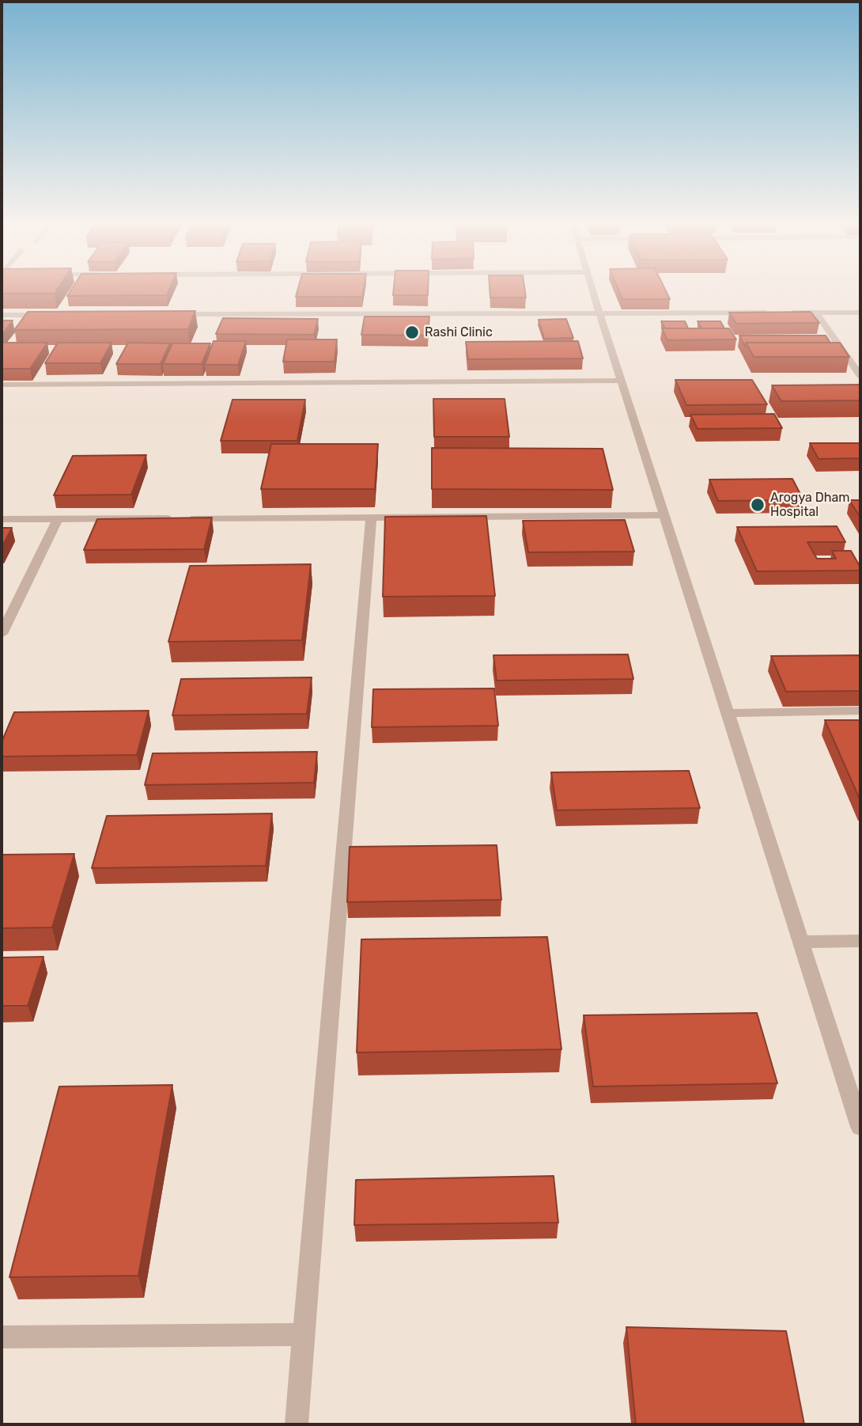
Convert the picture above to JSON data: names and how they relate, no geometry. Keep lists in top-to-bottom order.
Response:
{
  "places": ["Rashi Clinic", "Arogya Dham Hospital"]
}
